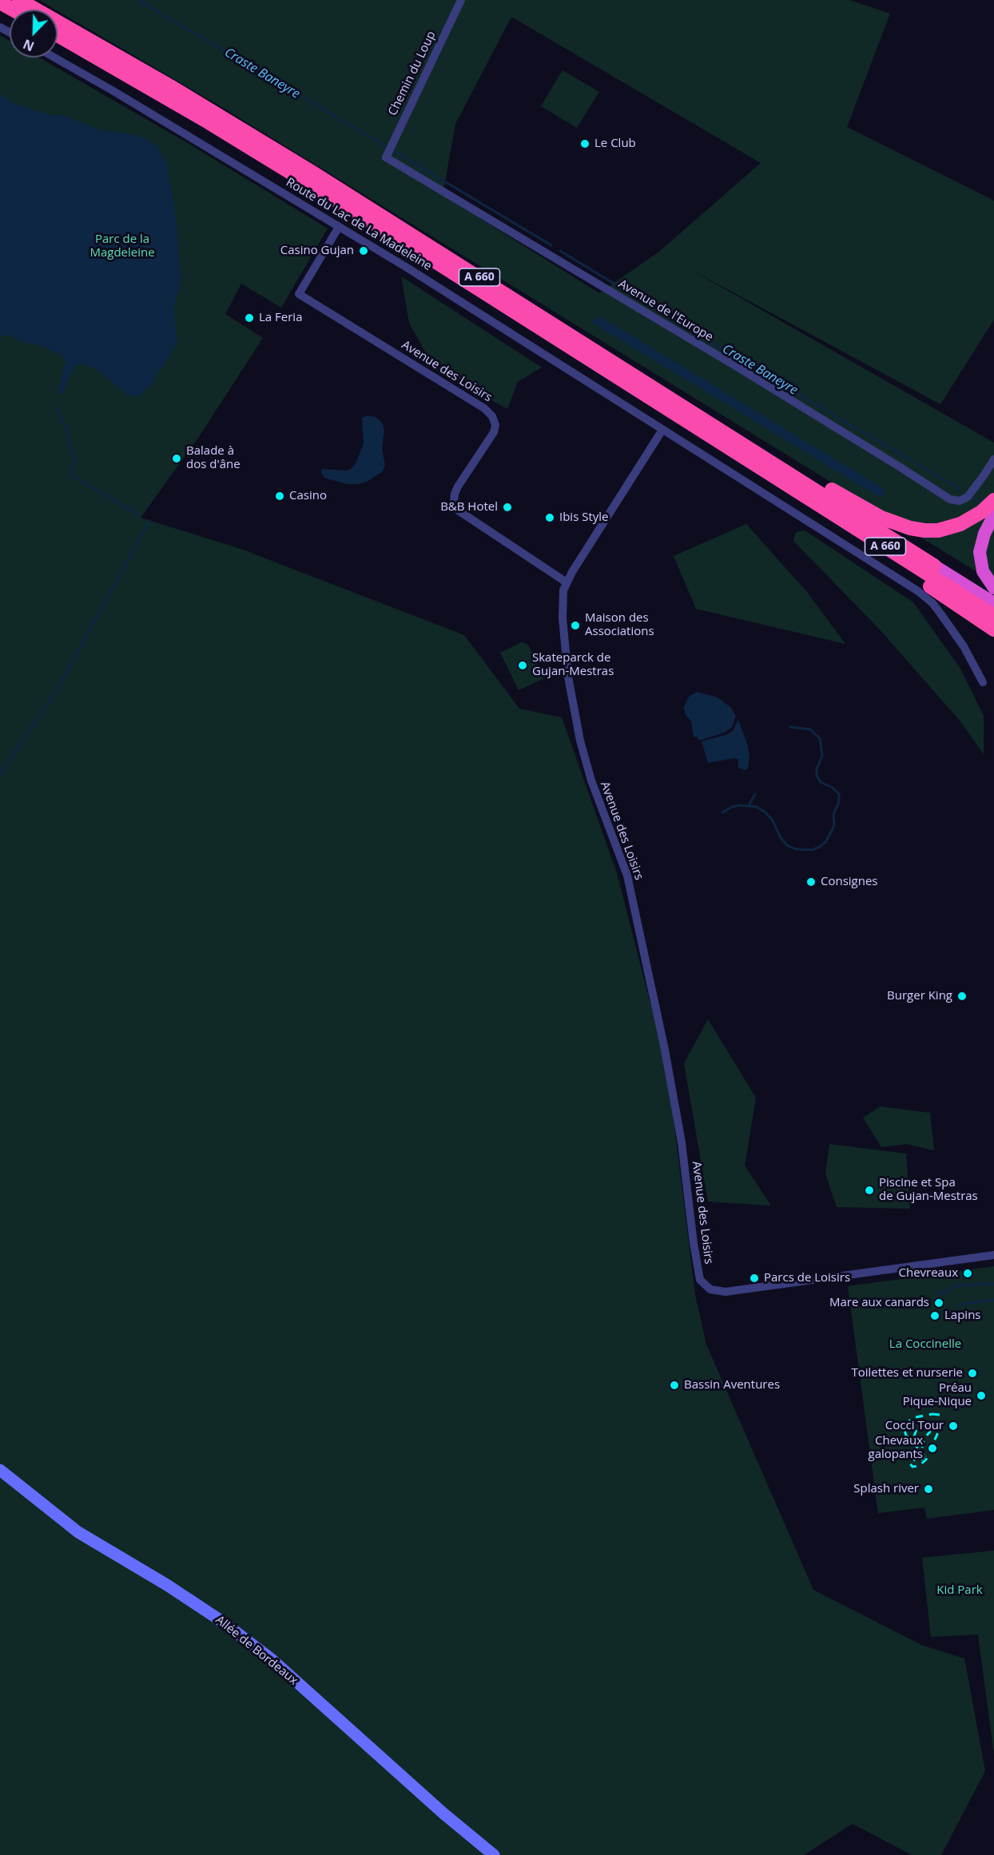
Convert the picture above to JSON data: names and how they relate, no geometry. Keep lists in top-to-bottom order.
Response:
{
  "streets": {
    "highway": ["A 660"],
    "main road": ["Allée de Bordeaux"],
    "street": [
      "Chemin du Loup",
      "Route du Lac de La Madeleine",
      "Avenue de l'Europe",
      "Avenue des Loisirs"
    ]
  },
  "crossings": [
    ["Chemin du Loup", "Avenue de l'Europe"],
    ["Route du Lac de La Madeleine", "Avenue des Loisirs"]
  ],
  "water": ["Craste Baneyre"],
  "parks": ["Parc de la Magdeleine", "La Coccinelle", "Kid Park"],
  "places": [
    "Le Club",
    "Casino Gujan",
    "La Feria",
    "Balade à dos d'âne",
    "Casino",
    "B&B Hotel",
    "Ibis Style",
    "Maison des Associations",
    "Skateparck de Gujan-Mestras",
    "Consignes",
    "Burger King",
    "Piscine et Spa de Gujan-Mestras",
    "Chevreaux",
    "Parcs de Loisirs",
    "Mare aux canards",
    "Lapins",
    "Toilettes et nurserie",
    "Bassin Aventures",
    "Préau Pique-Nique",
    "Cocci Tour",
    "Chevaux galopants",
    "Splash river"
  ],
  "north": "bottom left"
}
